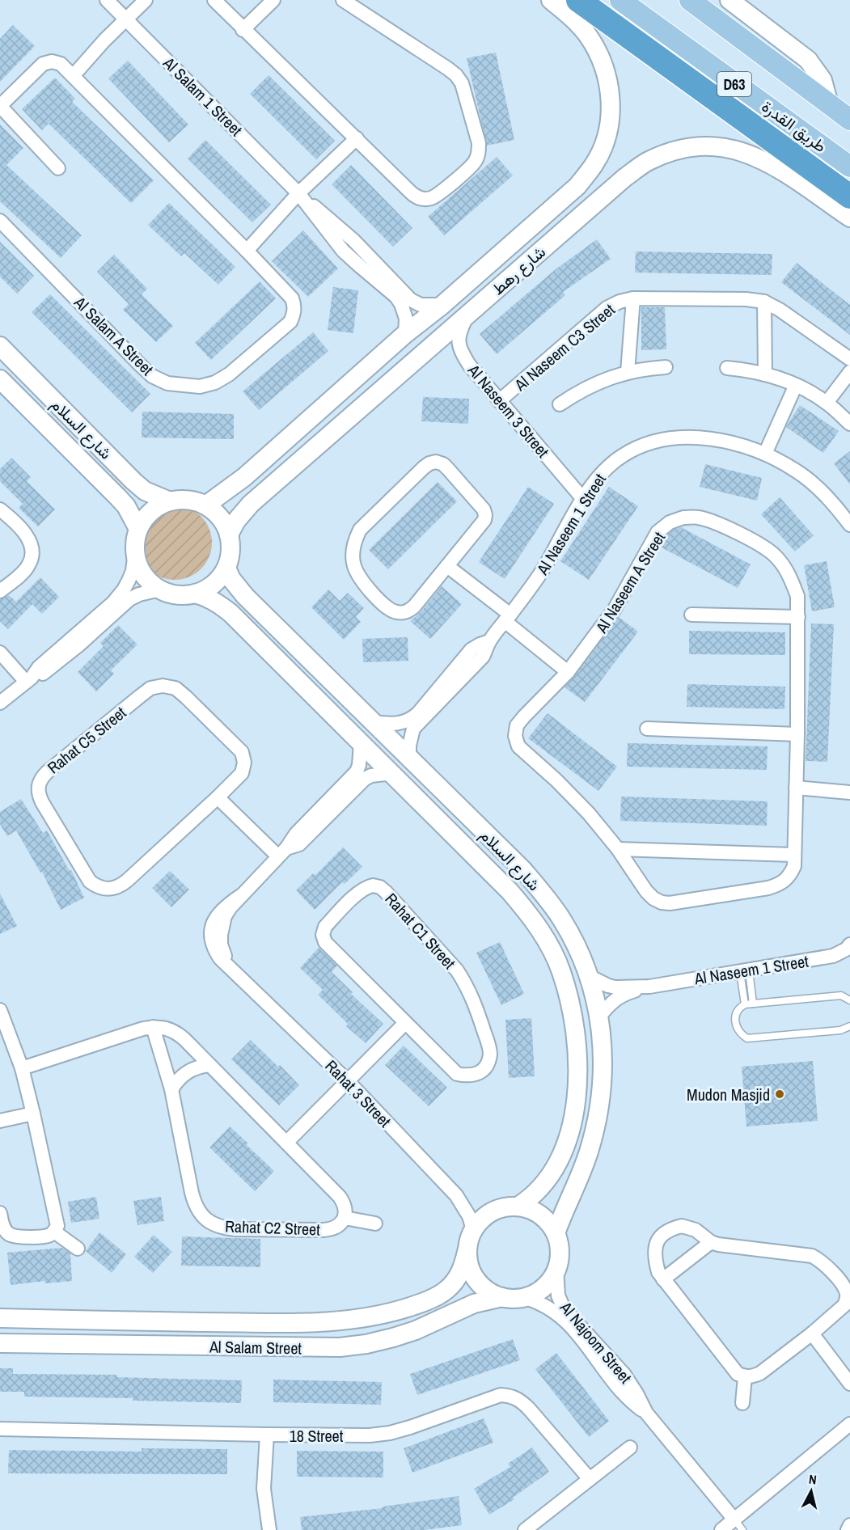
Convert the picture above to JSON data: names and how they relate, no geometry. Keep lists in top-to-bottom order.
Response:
{
  "streets": {
    "main road": ["D63", "طريق القدرة"],
    "street": [
      "Al Salam 1 Street",
      "شارع رهط",
      "Al Salam A Street",
      "Al Naseem C3 Street",
      "Al Naseem 3 Street",
      "شارع السلام",
      "Al Naseem 1 Street",
      "Al Naseem A Street",
      "Rahat C5 Street",
      "Rahat C1 Street",
      "Rahat 3 Street",
      "Rahat C2 Street",
      "Al Najoom Street",
      "Al Salam Street",
      "18 Street"
    ]
  },
  "crossings": [
    ["Al Salam 1 Street", "شارع رهط"],
    ["شارع رهط", "Al Naseem 3 Street"],
    ["شارع رهط", "شارع السلام"],
    ["Al Naseem C3 Street", "Al Naseem 3 Street"],
    ["Al Naseem 3 Street", "Al Naseem 1 Street"],
    ["شارع السلام", "Al Naseem 1 Street"],
    ["شارع السلام", "Rahat 3 Street"],
    ["شارع السلام", "Al Najoom Street"],
    ["شارع السلام", "Al Salam Street"],
    ["Rahat 3 Street", "Al Najoom Street"],
    ["Rahat 3 Street", "Al Salam Street"],
    ["Al Najoom Street", "Al Salam Street"]
  ],
  "places": ["Mudon Masjid"],
  "north": "top"
}
